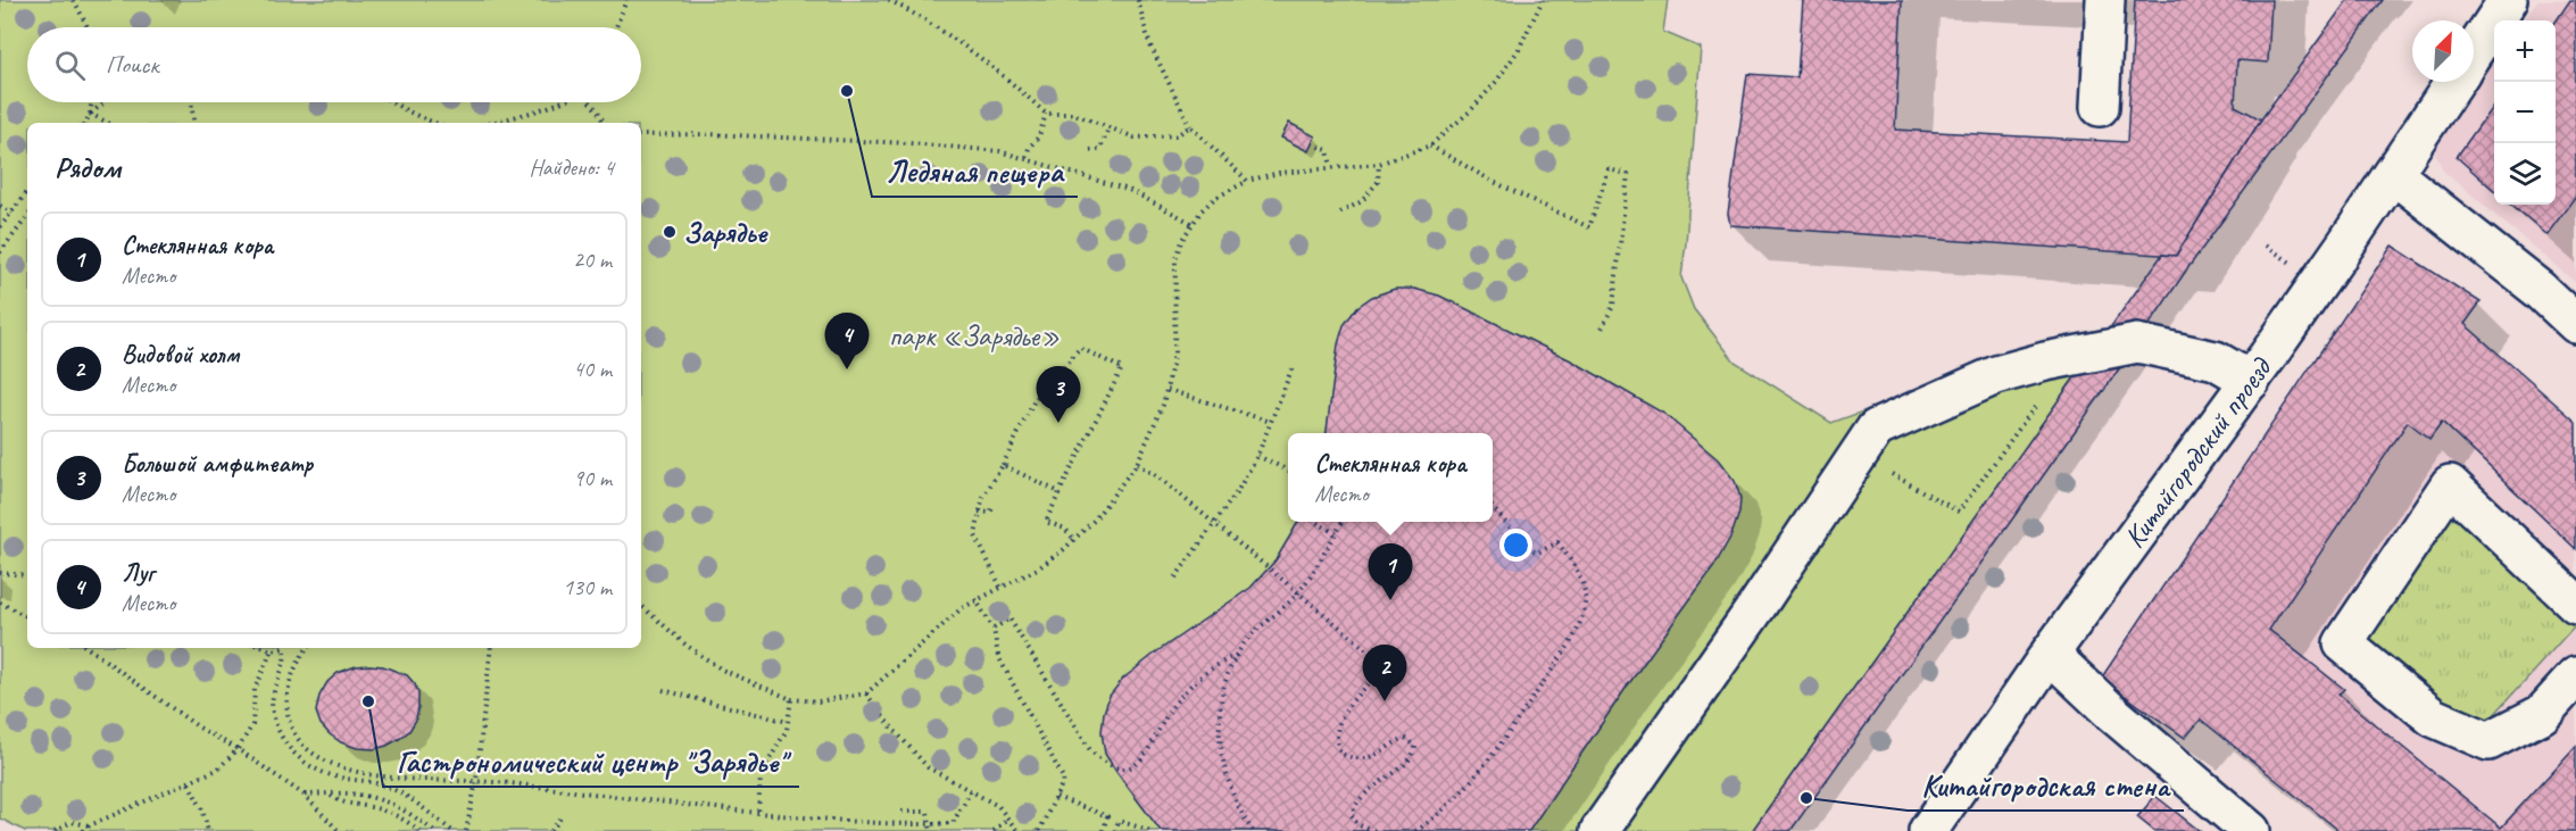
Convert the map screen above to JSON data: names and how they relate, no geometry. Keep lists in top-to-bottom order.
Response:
{
  "streets": {
    "main road": ["Китайгородский проезд"]
  },
  "parks": ["парк «Зарядье»"],
  "places": [
    "Ледяная пещера",
    "Зарядье",
    "Гастрономический центр \"Зарядье\"",
    "Китайгородская стена"
  ],
  "north": "top right",
  "page": {
    "map_buttons": ["+", "−"],
    "search": "Поиск",
    "heading": ["Рядом", "Найдено: 4"],
    "list": [
      {
        "mark": "1",
        "name": "Стеклянная кора",
        "note": "Место",
        "value": "20 m"
      },
      {
        "mark": "2",
        "name": "Видовой холм",
        "note": "Место",
        "value": "40 m"
      },
      {
        "mark": "3",
        "name": "Большой амфитеатр",
        "note": "Место",
        "value": "90 m"
      },
      {
        "mark": "4",
        "name": "Луг",
        "note": "Место",
        "value": "130 m"
      }
    ],
    "pins": [
      "4",
      "3",
      "1",
      "2"
    ],
    "popup": ["Стеклянная кора", "Место"]
  }
}
